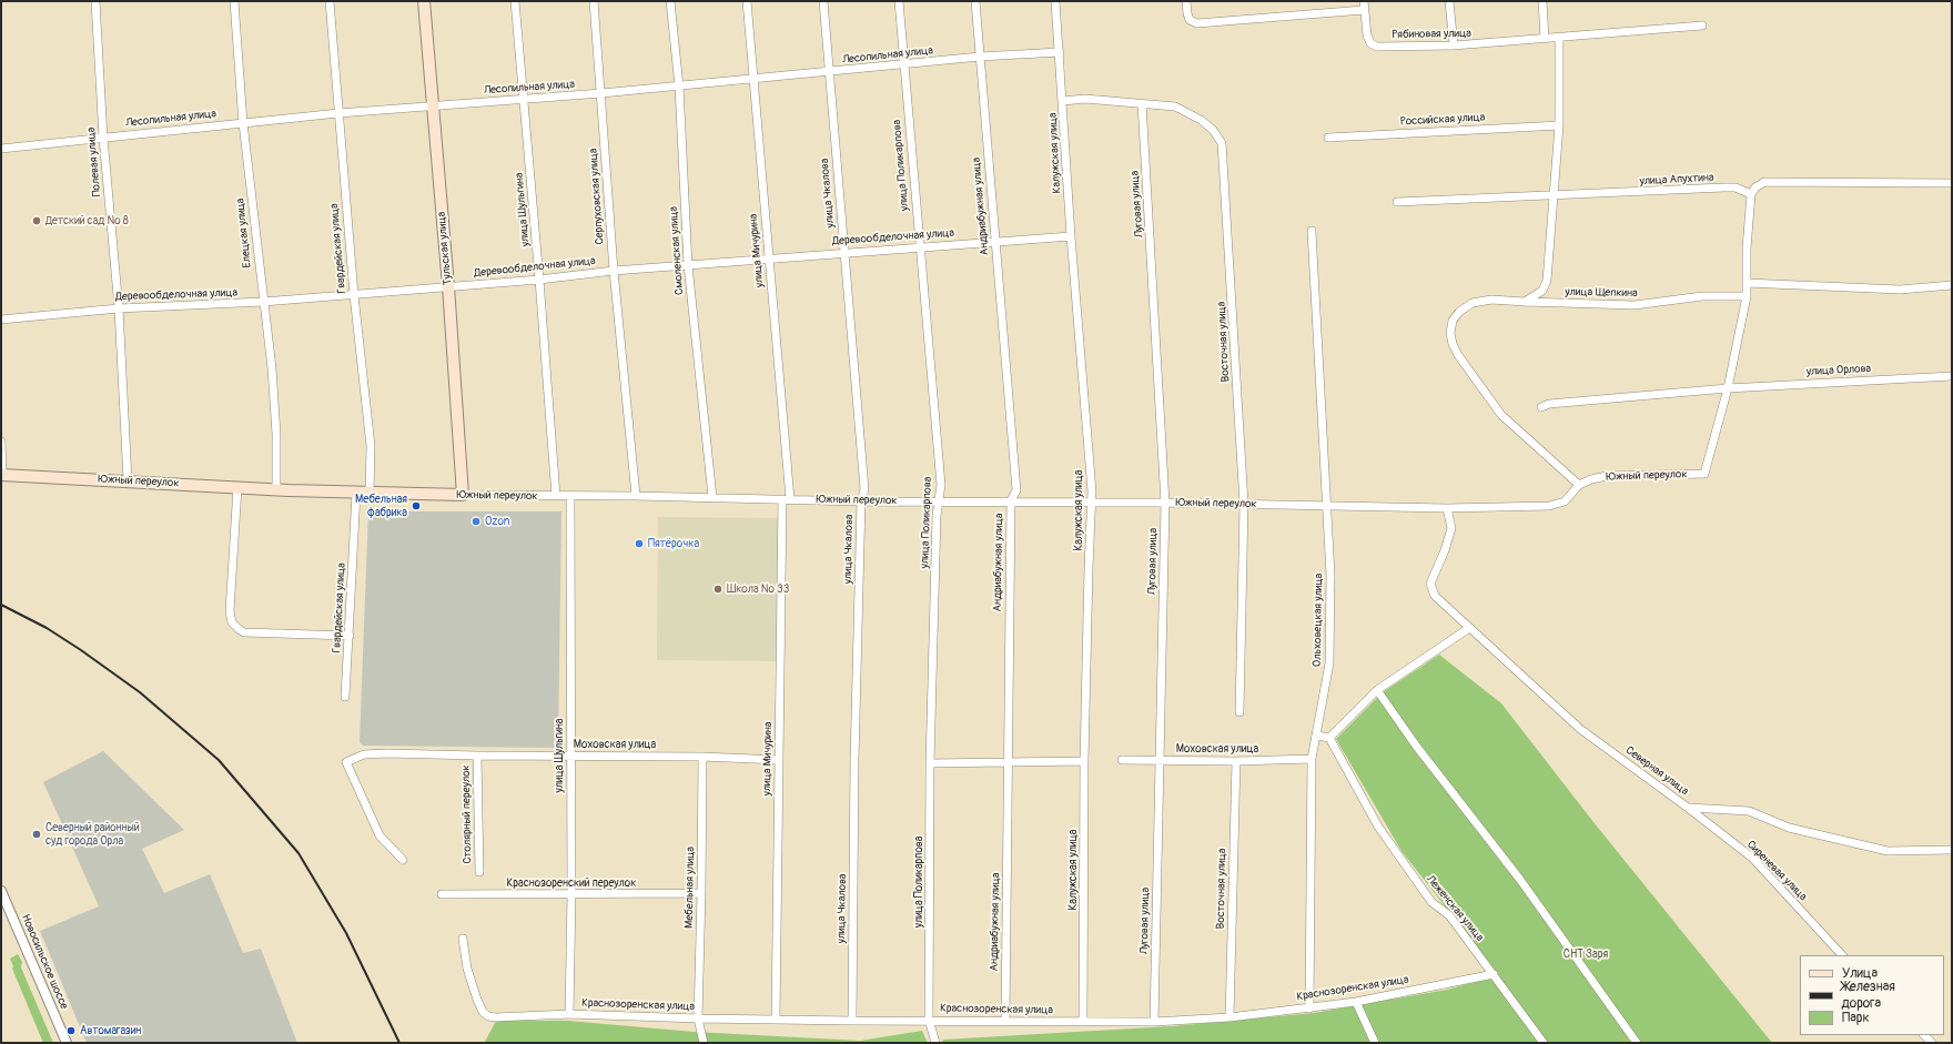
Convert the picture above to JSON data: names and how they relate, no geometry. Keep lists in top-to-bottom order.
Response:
{
  "streets": {
    "main road": ["Тульская улица", "Южный переулок"],
    "street": [
      "Рябиновая улица",
      "Лесопильная улица",
      "Российская улица",
      "Калужская улица",
      "Полевая улица",
      "улица Поликарпова",
      "улица Апухтина",
      "улица Чкалова",
      "Серпуховская улица",
      "Луговая улица",
      "Андриабужная улица",
      "улица Шульгина",
      "Елецкая улица",
      "Деревообделочная улица",
      "Гвардейская улица",
      "Смоленская улица",
      "улица Мичурина",
      "улица Щепкина",
      "Восточная улица",
      "улица Орлова",
      "Ольховецкая улица",
      "Моховская улица",
      "Северная улица",
      "Столярный переулок",
      "Сиреневая улица",
      "Краснозоренский переулок",
      "Мебельная улица",
      "Леженская улица",
      "Новосильское шоссе",
      "Краснозоренская улица"
    ]
  },
  "crossings": [
    ["Лесопильная улица", "Калужская улица"],
    ["Лесопильная улица", "Полевая улица"],
    ["Лесопильная улица", "улица Поликарпова"],
    ["Лесопильная улица", "улица Чкалова"],
    ["Лесопильная улица", "Серпуховская улица"],
    ["Лесопильная улица", "Андриабужная улица"],
    ["Лесопильная улица", "улица Шульгина"],
    ["Лесопильная улица", "Елецкая улица"],
    ["Лесопильная улица", "Гвардейская улица"],
    ["Лесопильная улица", "Тульская улица"],
    ["Лесопильная улица", "Смоленская улица"],
    ["Лесопильная улица", "улица Мичурина"],
    ["Калужская улица", "Деревообделочная улица"],
    ["Калужская улица", "Восточная улица"],
    ["Калужская улица", "Южный переулок"],
    ["Калужская улица", "Краснозоренская улица"],
    ["Полевая улица", "Деревообделочная улица"],
    ["Полевая улица", "Южный переулок"],
    ["улица Поликарпова", "Деревообделочная улица"],
    ["улица Поликарпова", "Южный переулок"],
    ["улица Поликарпова", "Краснозоренская улица"],
    ["улица Чкалова", "Деревообделочная улица"],
    ["улица Чкалова", "Южный переулок"],
    ["улица Чкалова", "Краснозоренская улица"],
    ["Серпуховская улица", "Деревообделочная улица"],
    ["Серпуховская улица", "Южный переулок"],
    ["Луговая улица", "Восточная улица"],
    ["Луговая улица", "Южный переулок"],
    ["Луговая улица", "Моховская улица"],
    ["Луговая улица", "Краснозоренская улица"],
    ["Андриабужная улица", "Деревообделочная улица"],
    ["Андриабужная улица", "Южный переулок"],
    ["Андриабужная улица", "Краснозоренская улица"],
    ["улица Шульгина", "Деревообделочная улица"],
    ["улица Шульгина", "Южный переулок"],
    ["улица Шульгина", "Моховская улица"],
    ["улица Шульгина", "Краснозоренский переулок"],
    ["улица Шульгина", "Краснозоренская улица"],
    ["Елецкая улица", "Деревообделочная улица"],
    ["Елецкая улица", "Южный переулок"],
    ["Деревообделочная улица", "Гвардейская улица"],
    ["Деревообделочная улица", "Тульская улица"],
    ["Деревообделочная улица", "Смоленская улица"],
    ["Деревообделочная улица", "улица Мичурина"],
    ["Гвардейская улица", "Южный переулок"],
    ["Тульская улица", "Южный переулок"],
    ["Смоленская улица", "Южный переулок"],
    ["улица Мичурина", "Южный переулок"],
    ["улица Мичурина", "Моховская улица"],
    ["улица Мичурина", "Краснозоренская улица"],
    ["улица Щепкина", "Южный переулок"],
    ["Восточная улица", "Южный переулок"],
    ["Восточная улица", "Моховская улица"],
    ["Восточная улица", "Краснозоренская улица"],
    ["улица Орлова", "Южный переулок"],
    ["Южный переулок", "Ольховецкая улица"],
    ["Южный переулок", "Северная улица"],
    ["Ольховецкая улица", "Моховская улица"],
    ["Ольховецкая улица", "Краснозоренская улица"],
    ["Моховская улица", "Столярный переулок"],
    ["Моховская улица", "Мебельная улица"],
    ["Северная улица", "Сиреневая улица"],
    ["Краснозоренский переулок", "Мебельная улица"],
    ["Мебельная улица", "Краснозоренская улица"],
    ["Леженская улица", "Краснозоренская улица"]
  ],
  "parks": ["СНТ Заря"],
  "places": [
    "Детский сад № 8",
    "Мебельная фабрика",
    "Ozon",
    "Пятёрочка",
    "Школа № 33",
    "Северный районный суд города Орла",
    "Автомагазин"
  ],
  "legend": ["Улица", "Железная дорога", "Парк"]
}
